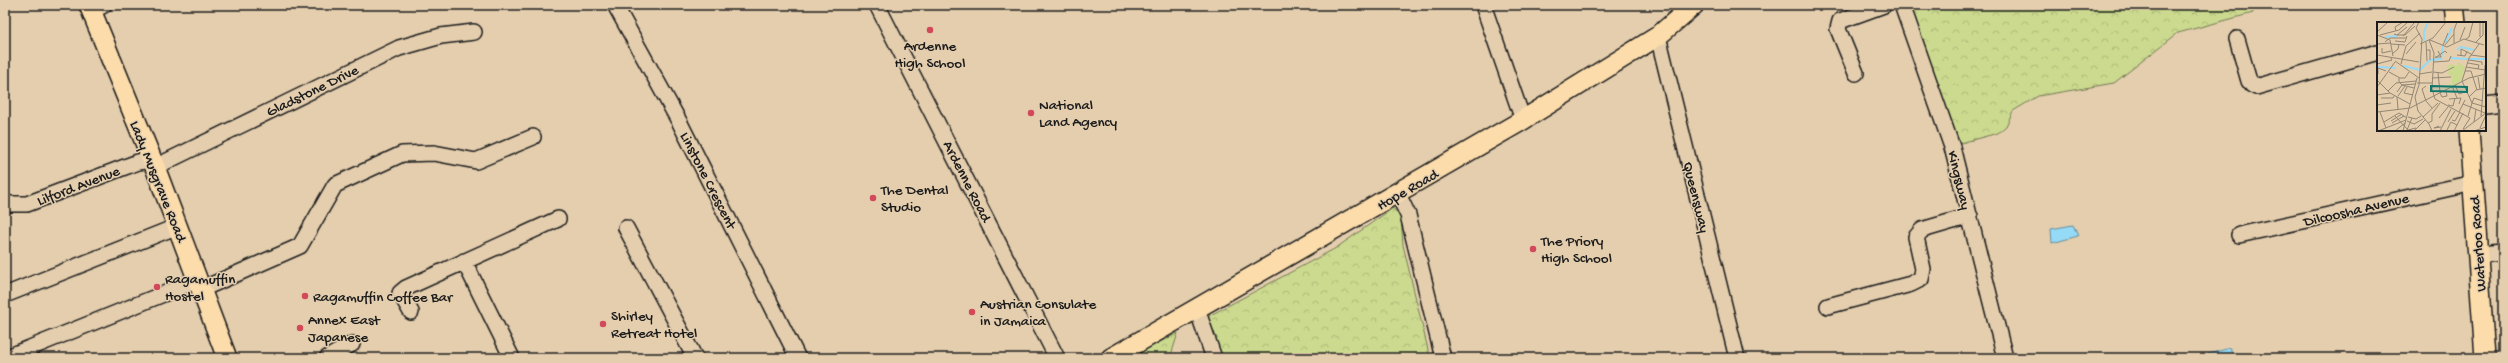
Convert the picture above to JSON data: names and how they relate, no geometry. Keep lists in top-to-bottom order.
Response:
{
  "streets": {
    "main road": ["Lady Musgrave Road", "Hope Road", "Waterloo Road"],
    "street": [
      "Gladstone Drive",
      "Linstone Crescent",
      "Kingsway",
      "Ardenne Road",
      "Lilford Avenue",
      "Queensway",
      "Dilcoosha Avenue"
    ]
  },
  "crossings": [
    ["Gladstone Drive", "Lady Musgrave Road"],
    ["Gladstone Drive", "Lilford Avenue"],
    ["Lady Musgrave Road", "Lilford Avenue"],
    ["Hope Road", "Queensway"],
    ["Dilcoosha Avenue", "Waterloo Road"]
  ],
  "places": [
    "Ardenne High School",
    "National Land Agency",
    "The Dental Studio",
    "The Priory High School",
    "Ragamuffin Hostel",
    "Ragamuffin Coffee Bar",
    "Austrian Consulate in Jamaica",
    "Shirley Retreat Hotel",
    "Annex East Japanese"
  ]
}
